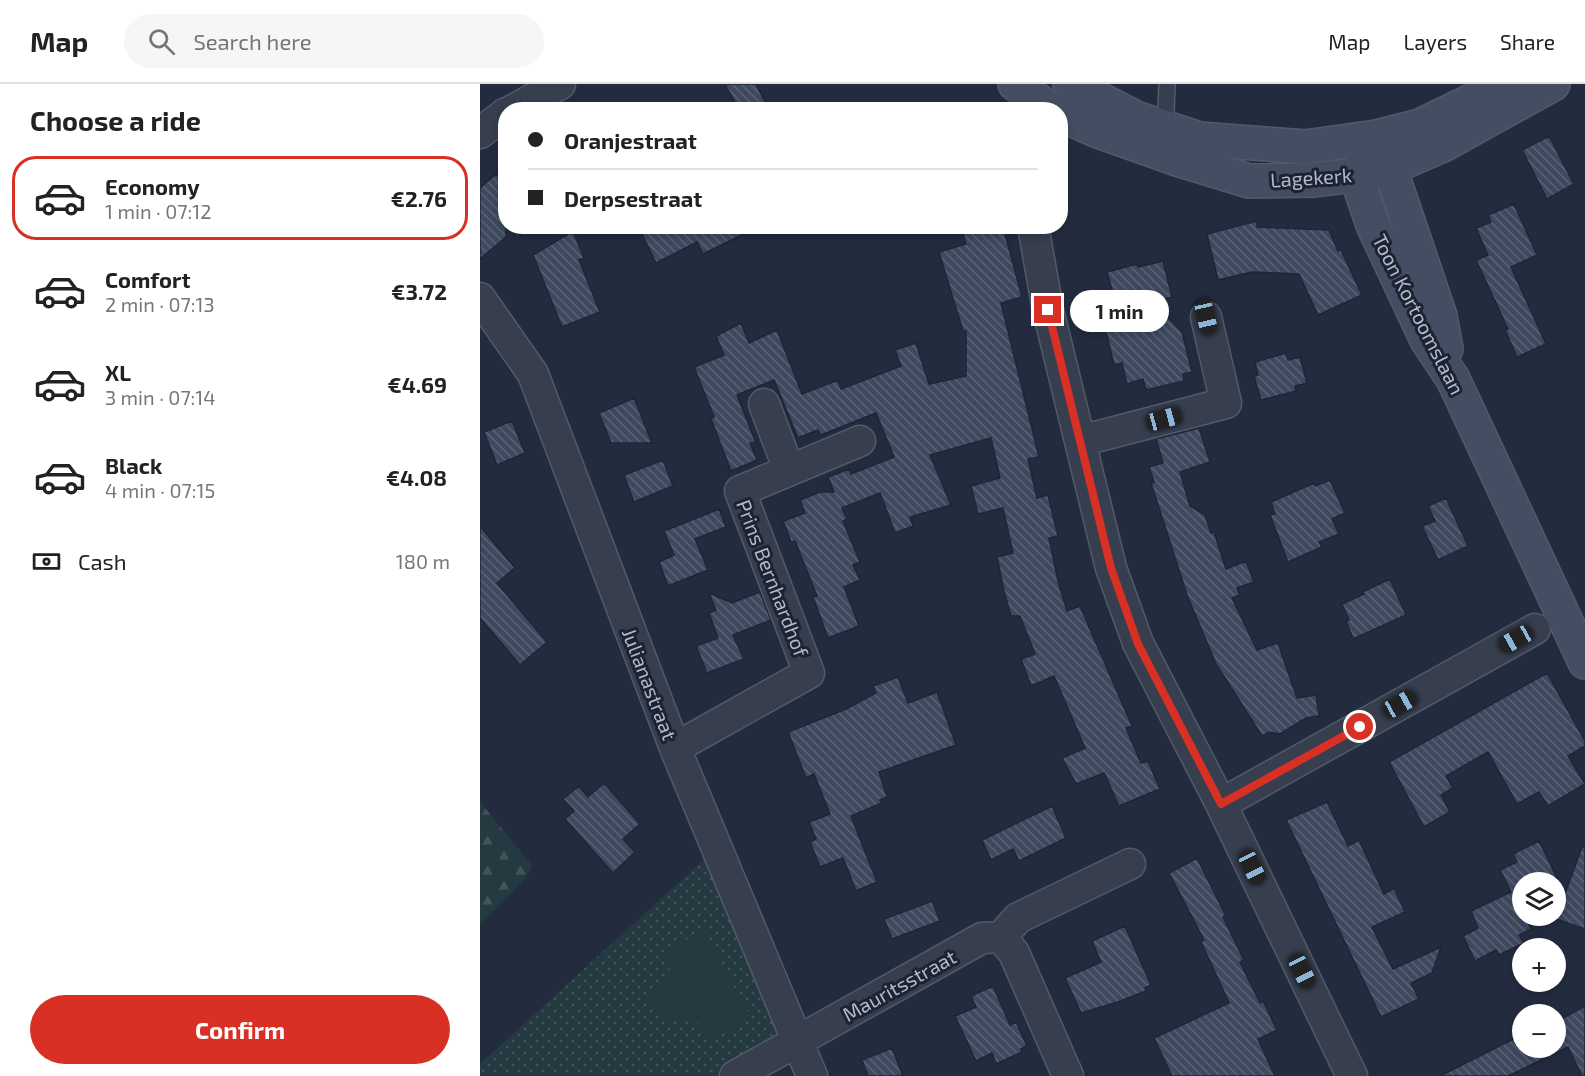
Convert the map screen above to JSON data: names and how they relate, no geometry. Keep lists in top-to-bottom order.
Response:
{
  "streets": {
    "street": [
      "Lagekerk",
      "Toon Kortoomslaan",
      "Prins Bernhardhof",
      "Julianastraat",
      "Mauritsstraat"
    ]
  },
  "crossings": [
    ["Lagekerk", "Toon Kortoomslaan"],
    ["Prins Bernhardhof", "Julianastraat"],
    ["Julianastraat", "Mauritsstraat"]
  ],
  "page": {
    "header": "Map",
    "search": "Search here",
    "nav": ["Map", "Layers", "Share"],
    "heading": "Choose a ride",
    "banner": ["Oranjestraat", "Derpsestraat"],
    "list": [
      {
        "name": "Economy",
        "note": "1 min · 07:12",
        "value": "€2.76"
      },
      {
        "name": "Comfort",
        "note": "2 min · 07:13",
        "value": "€3.72"
      },
      {
        "name": "XL",
        "note": "3 min · 07:14",
        "value": "€4.69"
      },
      {
        "name": "Black",
        "note": "4 min · 07:15",
        "value": "€4.08"
      }
    ],
    "bubble": "1 min",
    "pay": ["Cash", "180 m"],
    "map_buttons": ["+", "−"],
    "buttons": "Confirm"
  }
}
